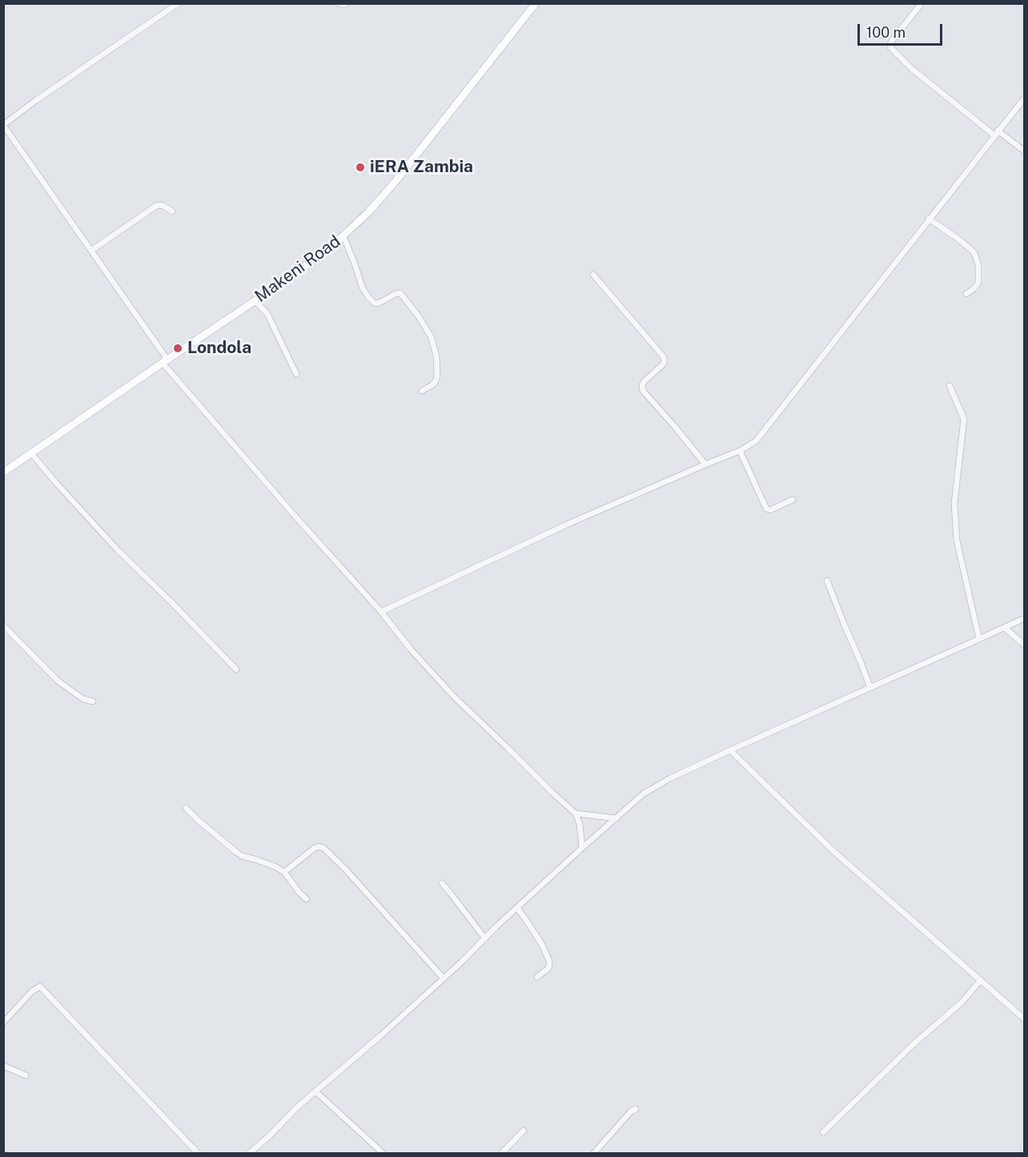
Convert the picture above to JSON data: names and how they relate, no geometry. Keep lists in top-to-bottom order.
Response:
{
  "streets": {
    "main road": ["Makeni Road"]
  },
  "places": ["iERA Zambia", "Londola"],
  "scale_bar": "100 m"
}
